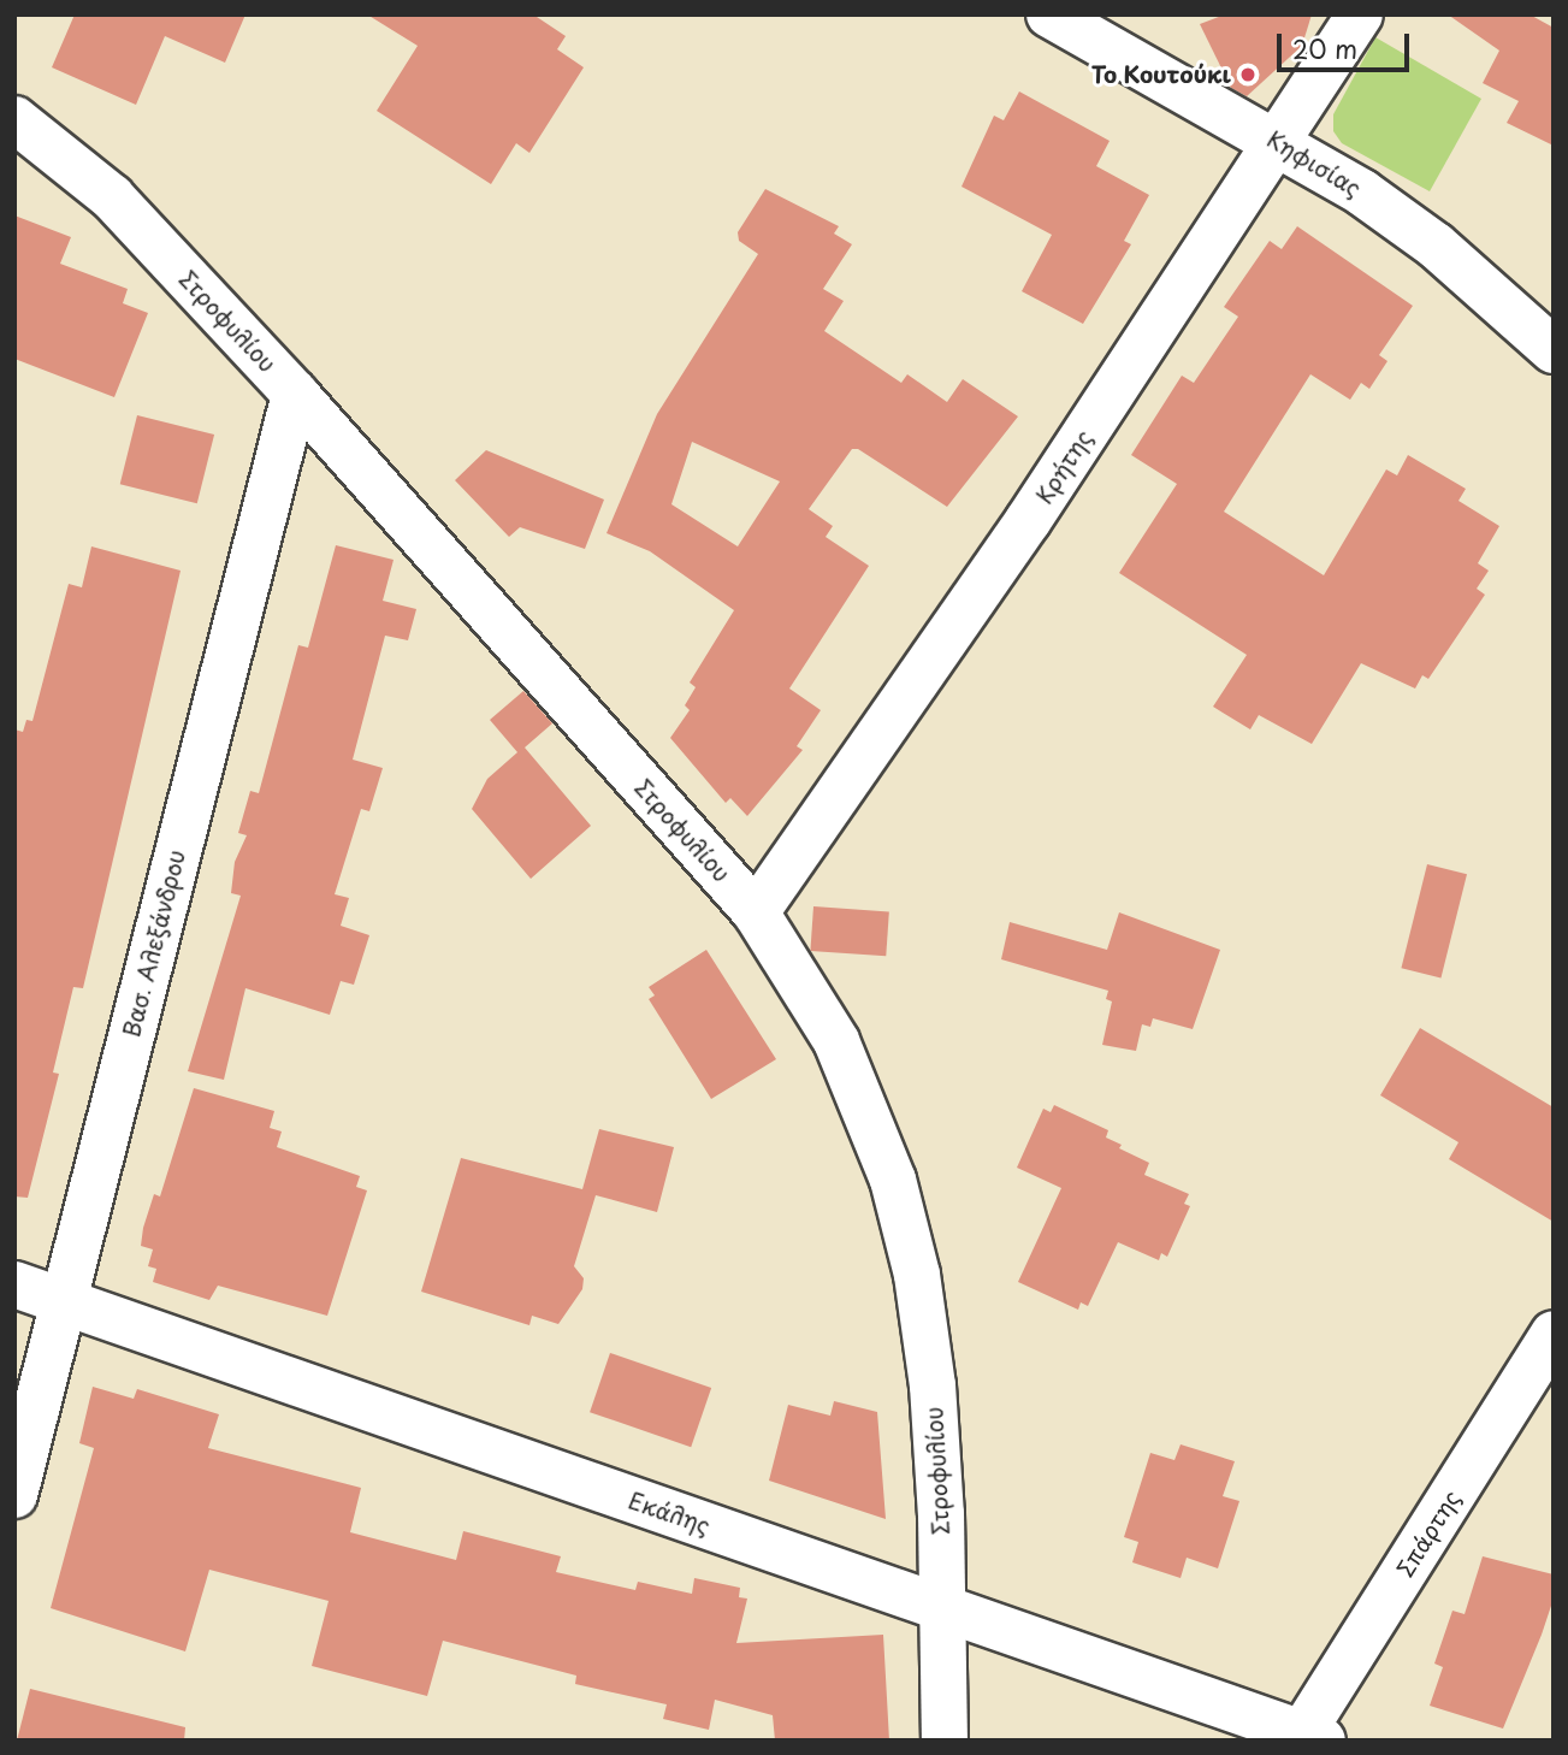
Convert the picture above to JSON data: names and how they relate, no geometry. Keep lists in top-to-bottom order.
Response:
{
  "streets": {
    "street": [
      "Κηφισίας",
      "Στροφυλίου",
      "Κρήτης",
      "Βασ. Αλεξάνδρου",
      "Εκάλης",
      "Σπάρτης"
    ]
  },
  "crossings": [
    ["Κηφισίας", "Κρήτης"],
    ["Στροφυλίου", "Κρήτης"],
    ["Στροφυλίου", "Βασ. Αλεξάνδρου"],
    ["Στροφυλίου", "Εκάλης"],
    ["Βασ. Αλεξάνδρου", "Εκάλης"],
    ["Εκάλης", "Σπάρτης"]
  ],
  "places": ["Το Κουτούκι"],
  "scale_bar": "20 m"
}
